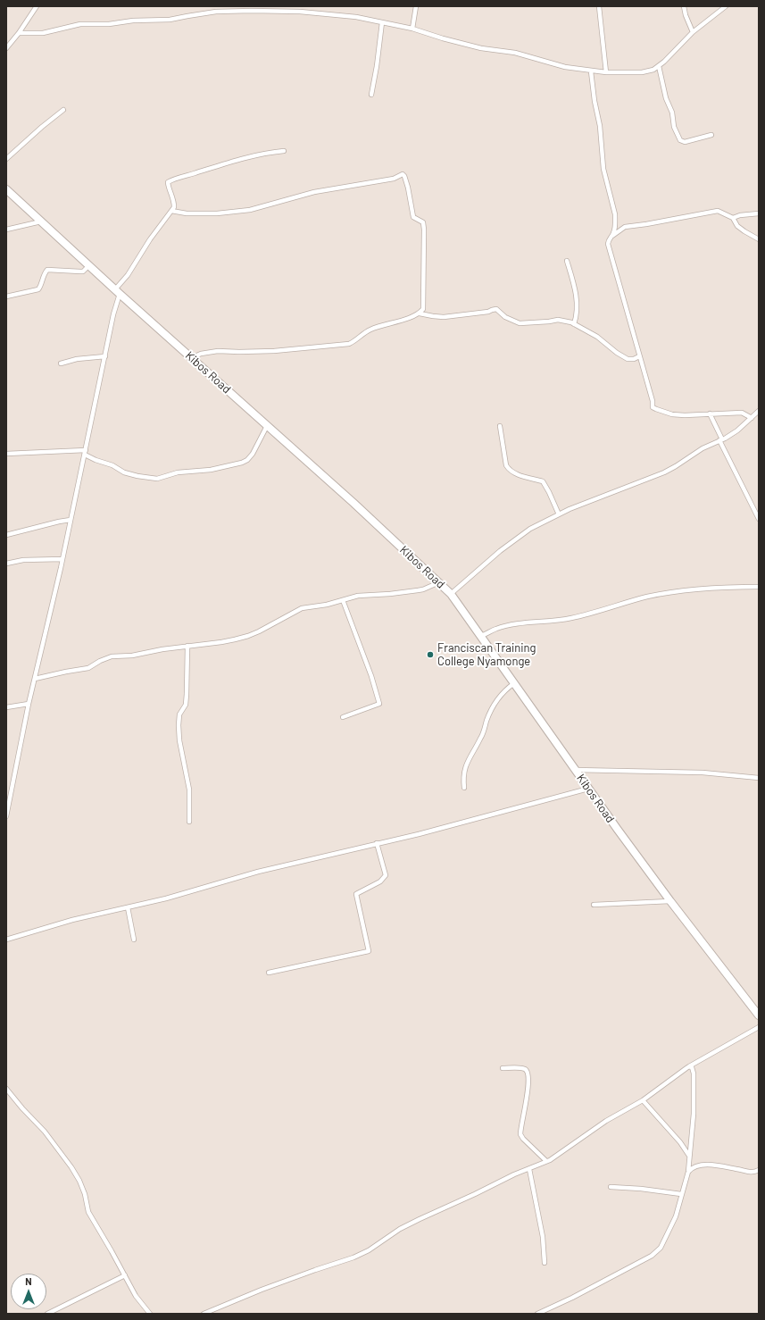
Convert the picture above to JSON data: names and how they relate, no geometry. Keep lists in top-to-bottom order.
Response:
{
  "streets": {
    "main road": ["Kibos Road"]
  },
  "places": ["Franciscan Training College Nyamonge"],
  "north": "top"
}
